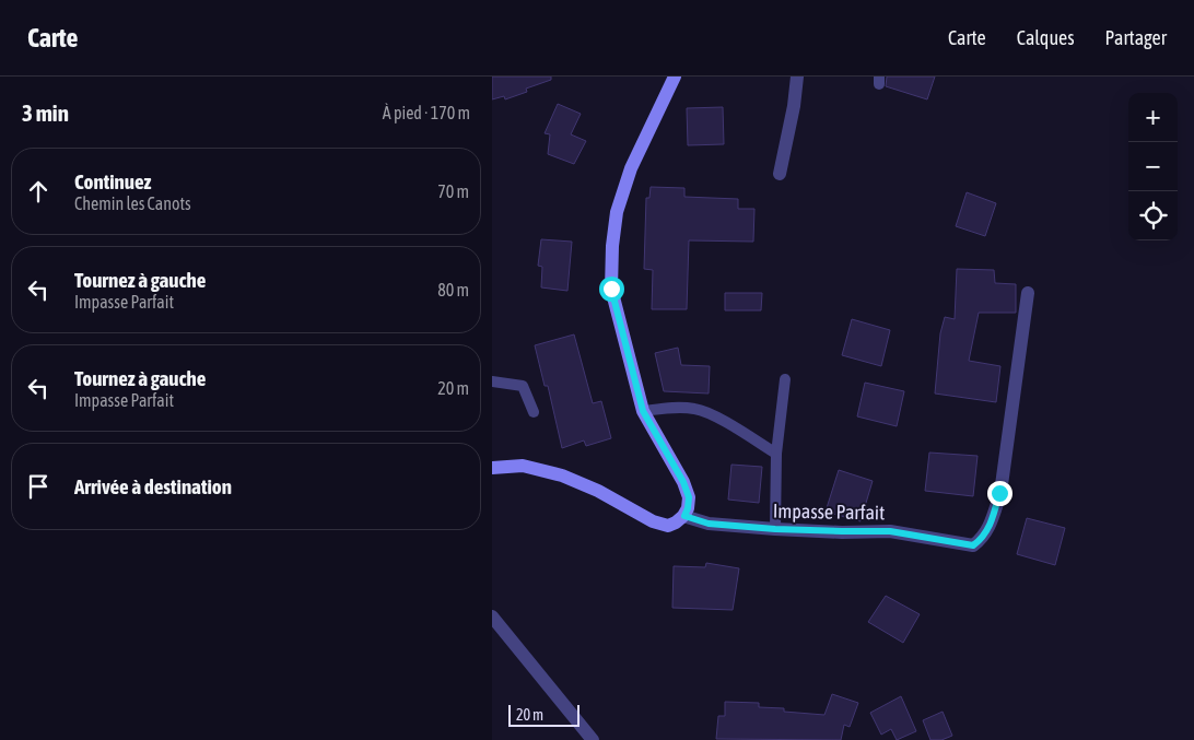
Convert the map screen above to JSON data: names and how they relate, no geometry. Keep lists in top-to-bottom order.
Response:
{
  "streets": {
    "street": ["Impasse Parfait"]
  },
  "scale_bar": "20 m",
  "page": {
    "header": "Carte",
    "nav": ["Carte", "Calques", "Partager"],
    "heading": ["3 min", "À pied · 170 m"],
    "map_buttons": ["+", "−"],
    "list": [
      ["Continuez", "Chemin les Canots", "70 m"],
      ["Tournez à gauche", "Impasse Parfait", "80 m"],
      ["Tournez à gauche", "Impasse Parfait", "20 m"],
      "Arrivée à destination"
    ],
    "scale": "20 m"
  }
}
